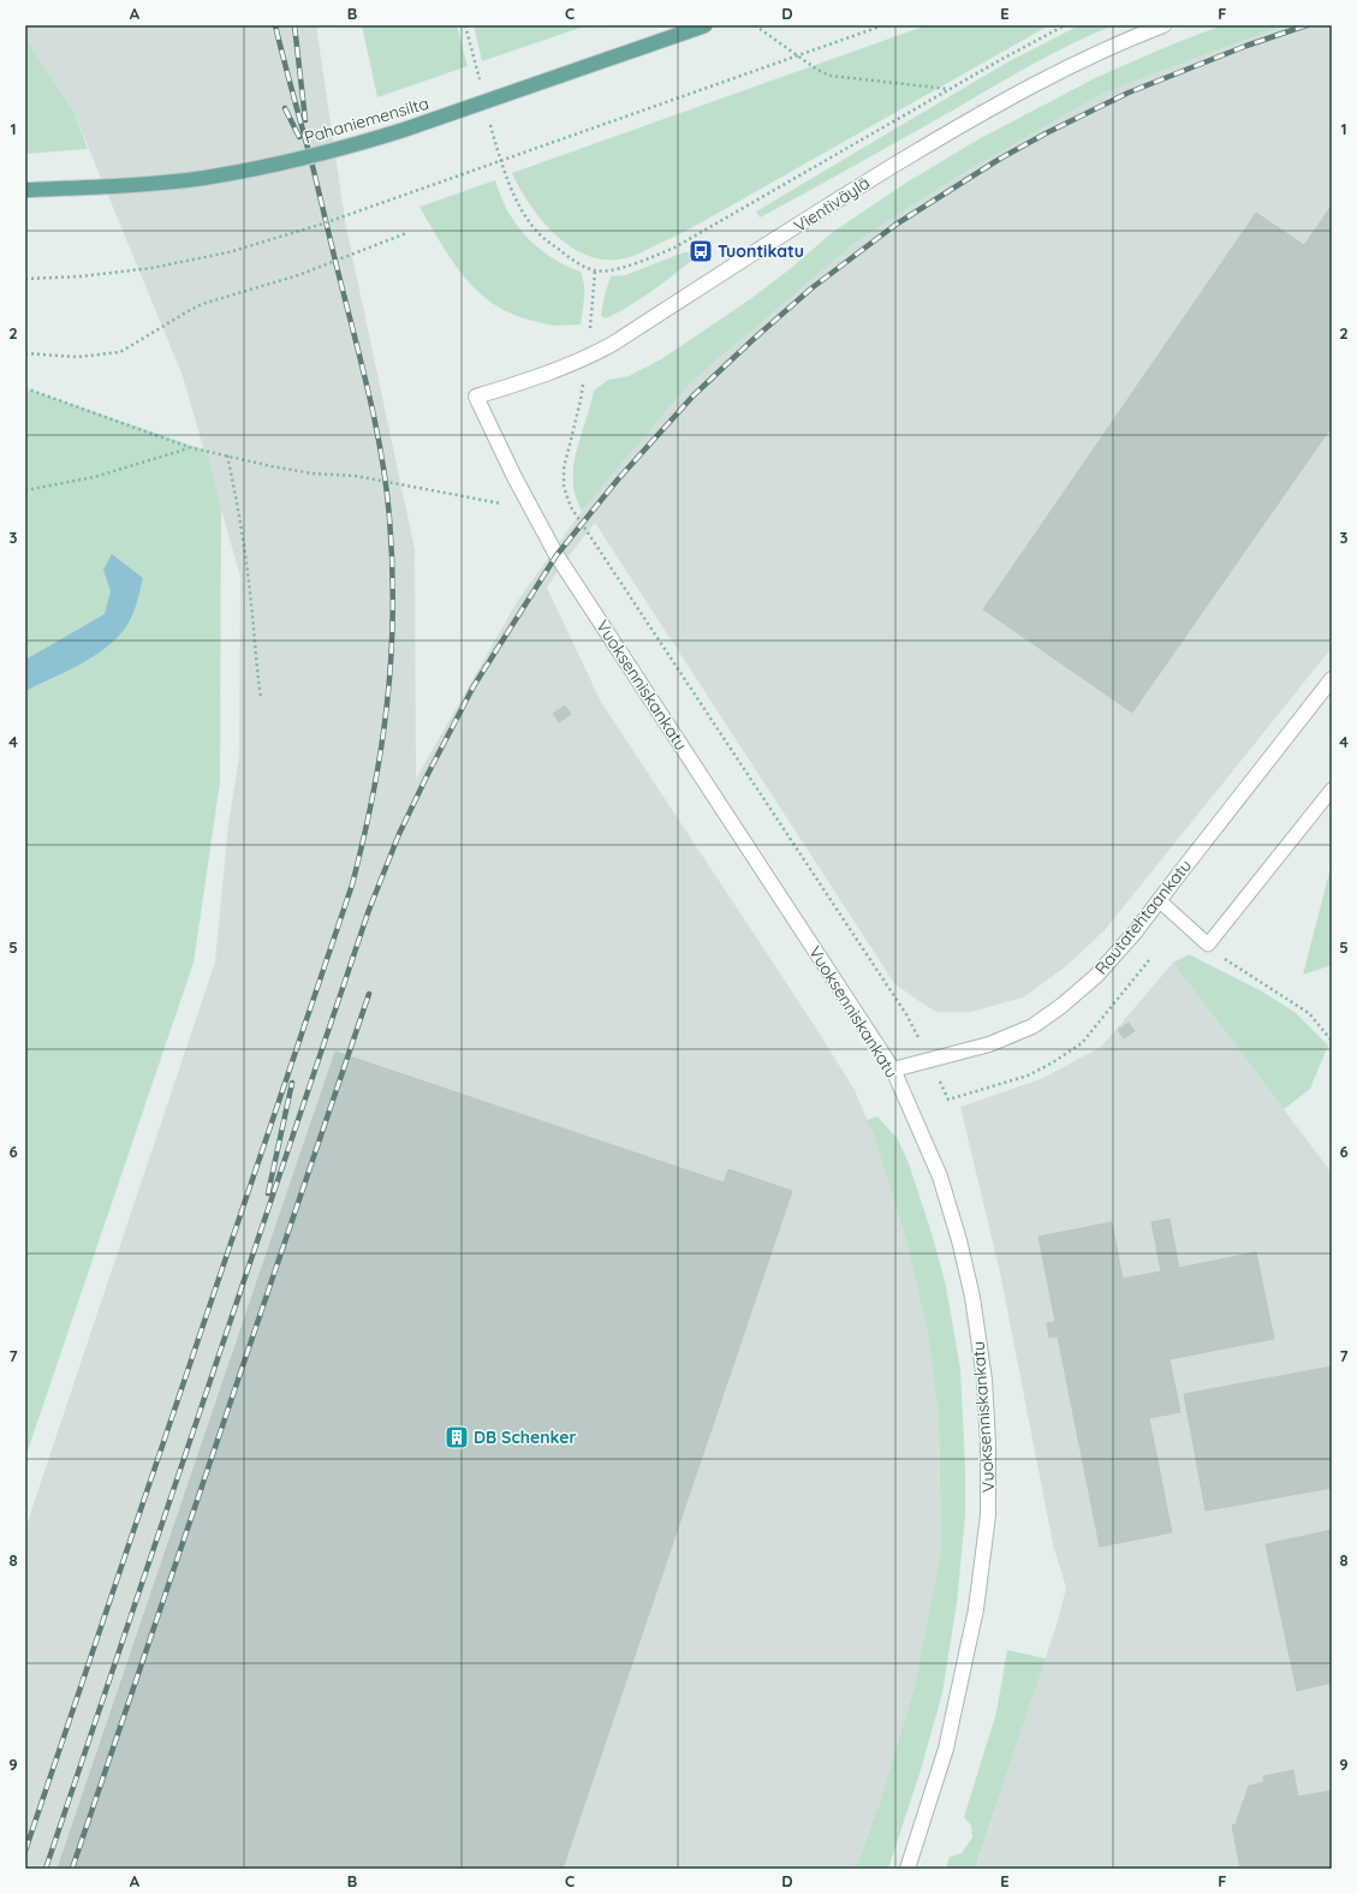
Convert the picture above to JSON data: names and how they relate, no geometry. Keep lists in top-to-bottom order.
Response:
{
  "streets": {
    "main road": ["Pahaniemensilta"],
    "street": ["Vientiväylä", "Vuoksenniskankatu", "Rautatehtaankatu"]
  },
  "crossings": [
    ["Vientiväylä", "Vuoksenniskankatu"],
    ["Vuoksenniskankatu", "Rautatehtaankatu"]
  ],
  "places": {
    "bus stop": ["Tuontikatu"],
    "building": ["DB Schenker"]
  },
  "grid": {
    "columns": [
      "A",
      "B",
      "C",
      "D",
      "E",
      "F"
    ],
    "rows": [
      "1",
      "2",
      "3",
      "4",
      "5",
      "6",
      "7",
      "8",
      "9"
    ]
  }
}
